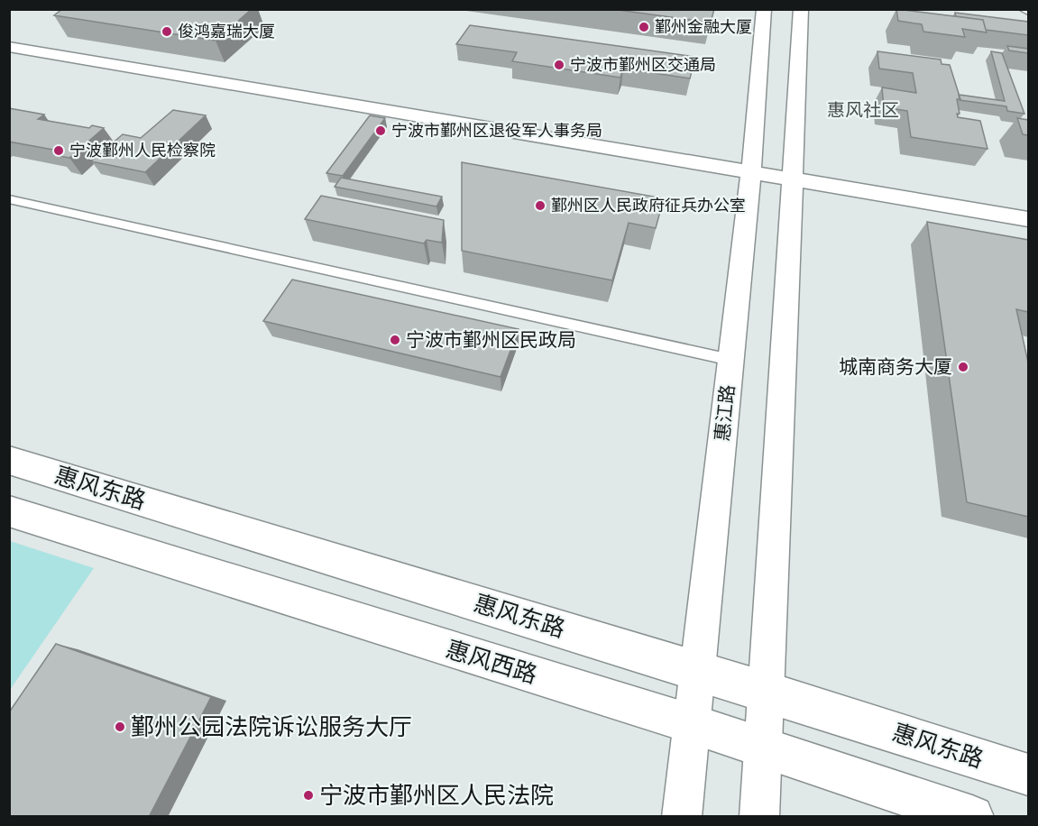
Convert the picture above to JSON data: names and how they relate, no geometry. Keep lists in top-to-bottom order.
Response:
{
  "streets": {
    "street": ["惠江路", "惠风东路", "惠风西路"]
  },
  "crossings": [
    ["惠江路", "惠风东路"],
    ["惠江路", "惠风西路"]
  ],
  "districts": ["惠风社区"],
  "places": [
    "鄞州金融大厦",
    "俊鸿嘉瑞大厦",
    "宁波市鄞州区交通局",
    "宁波市鄞州区退役军人事务局",
    "宁波鄞州人民检察院",
    "鄞州区人民政府征兵办公室",
    "宁波市鄞州区民政局",
    "城南商务大厦",
    "鄞州公园法院诉讼服务大厅",
    "宁波市鄞州区人民法院"
  ]
}
